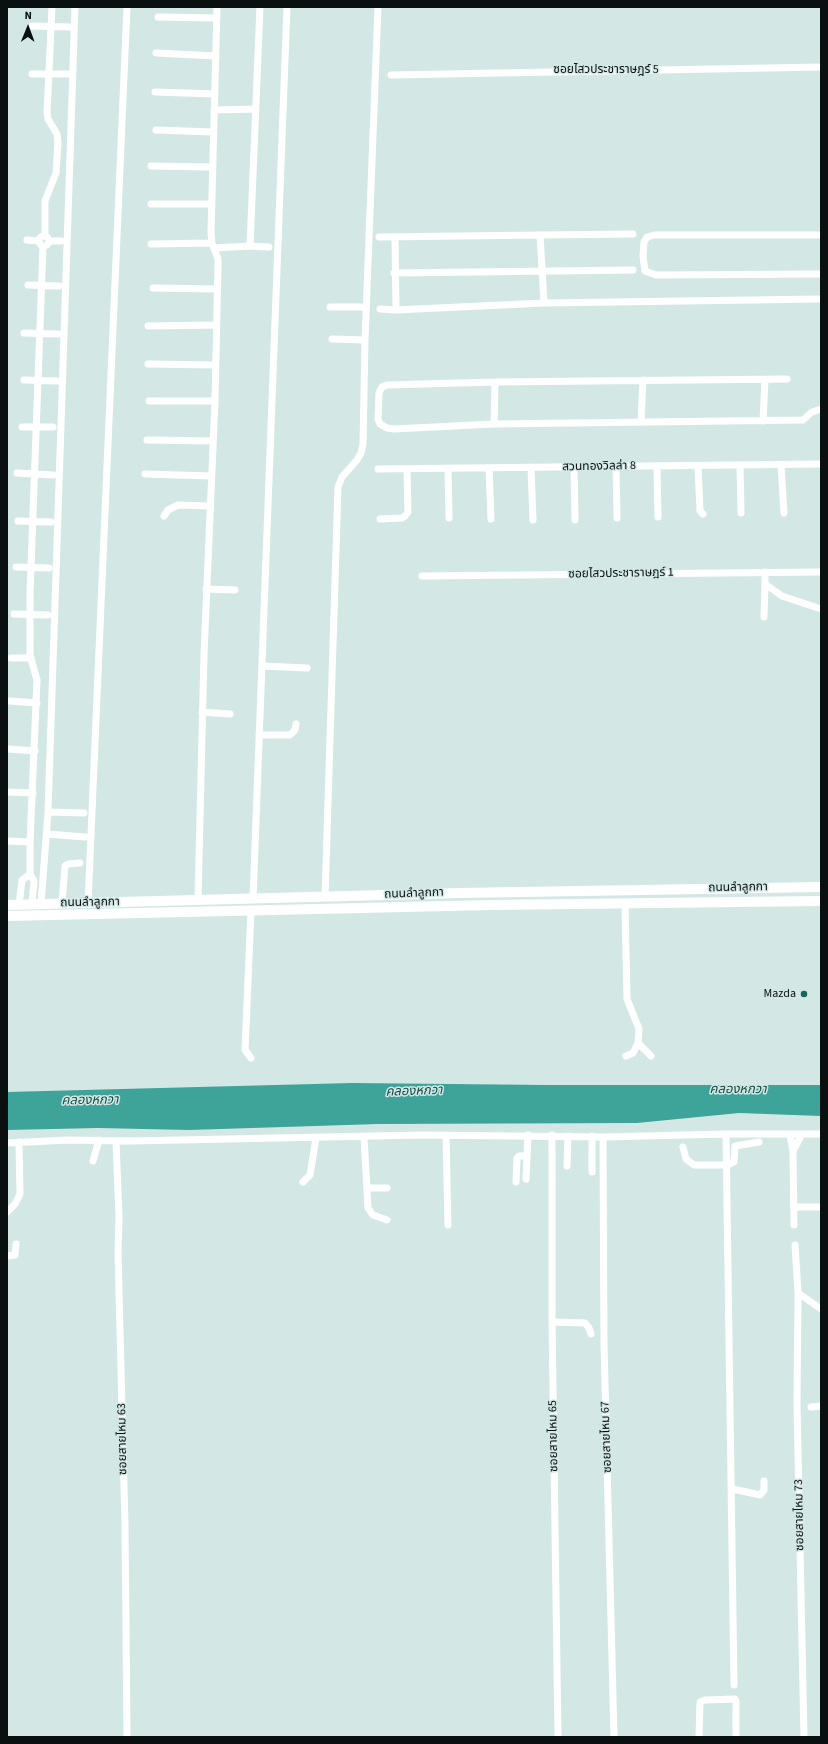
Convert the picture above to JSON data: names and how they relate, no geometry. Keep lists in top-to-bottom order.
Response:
{
  "streets": {
    "main road": ["ถนนลำลูกกา"],
    "street": [
      "ซอยไสวประชาราษฎร์ 5",
      "สวนทองวิลล่า 8",
      "ซอยไสวประชาราษฎร์ 1",
      "ซอยสายไหม 65",
      "ซอยสายไหม 67",
      "ซอยสายไหม 63",
      "ซอยสายไหม 73"
    ]
  },
  "water": ["คลองหกวา"],
  "places": ["Mazda"],
  "north": "top"
}
